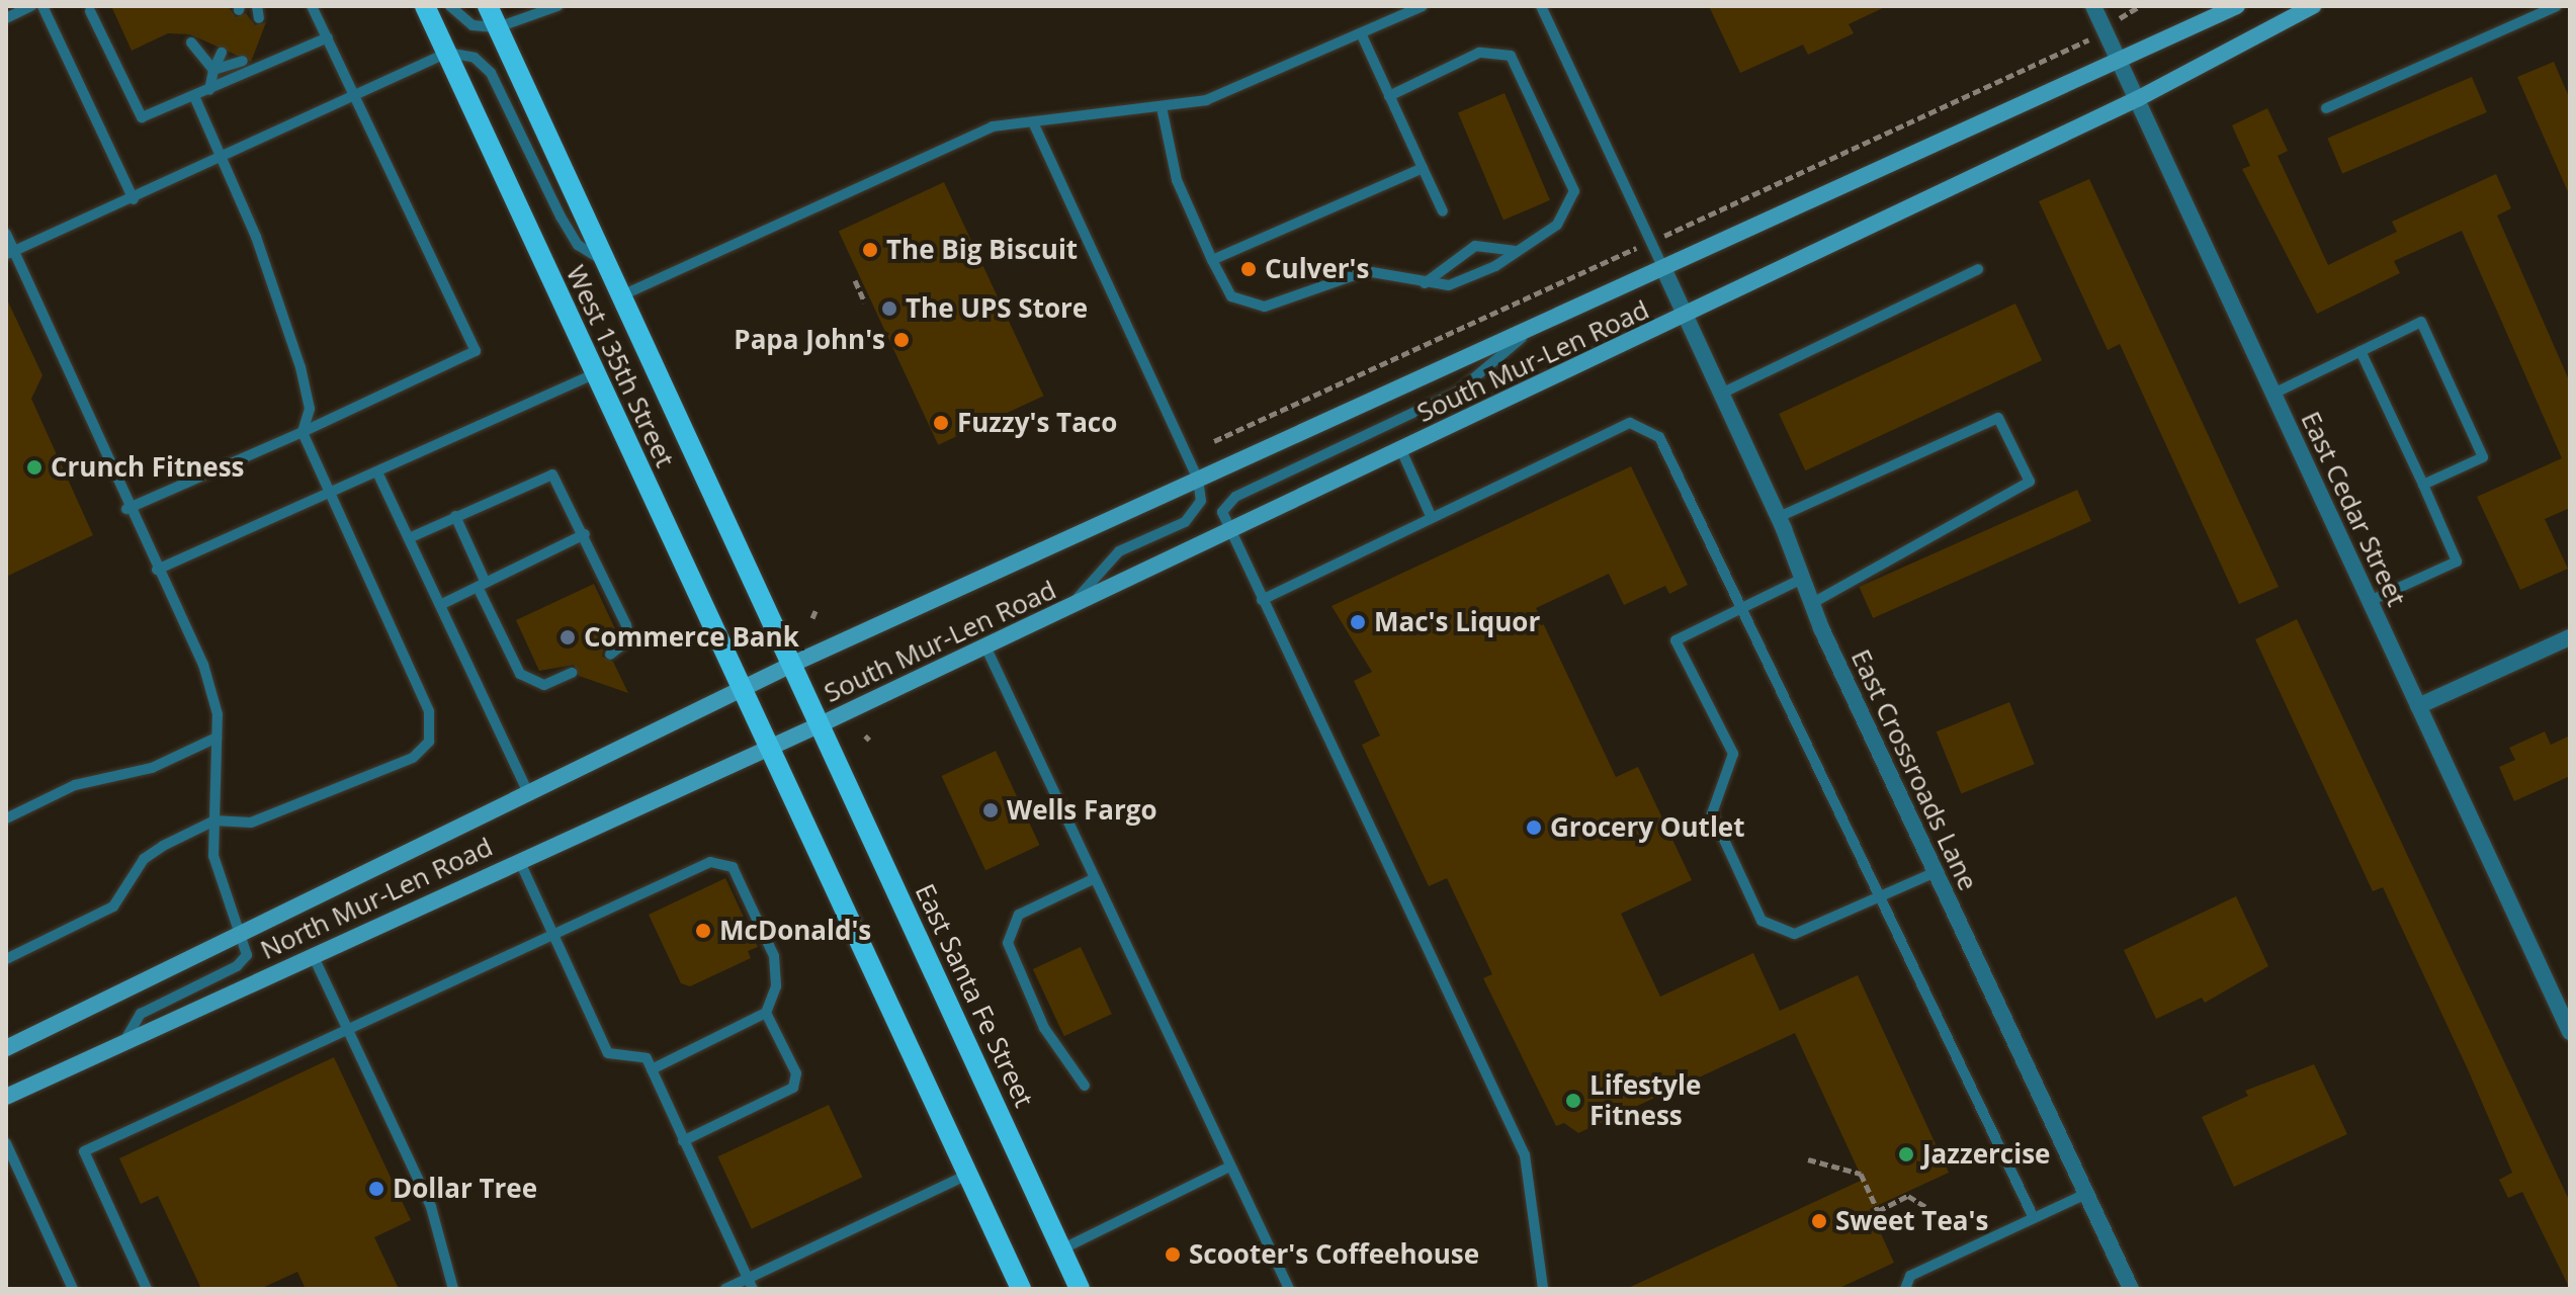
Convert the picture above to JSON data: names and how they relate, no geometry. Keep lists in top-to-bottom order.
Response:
{
  "streets": {
    "main road": [
      "South Mur-Len Road",
      "West 135th Street",
      "North Mur-Len Road",
      "East Santa Fe Street"
    ],
    "street": ["East Cedar Street", "East Crossroads Lane"]
  },
  "crossings": [
    ["South Mur-Len Road", "West 135th Street"],
    ["South Mur-Len Road", "East Cedar Street"],
    ["South Mur-Len Road", "East Crossroads Lane"],
    ["South Mur-Len Road", "North Mur-Len Road"],
    ["South Mur-Len Road", "East Santa Fe Street"],
    ["West 135th Street", "North Mur-Len Road"],
    ["West 135th Street", "East Santa Fe Street"]
  ],
  "places": [
    "The Big Biscuit",
    "Culver's",
    "The UPS Store",
    "Papa John's",
    "Fuzzy's Taco",
    "Crunch Fitness",
    "Mac's Liquor",
    "Commerce Bank",
    "Wells Fargo",
    "Grocery Outlet",
    "McDonald's",
    "Lifestyle Fitness",
    "Jazzercise",
    "Dollar Tree",
    "Sweet Tea's",
    "Scooter's Coffeehouse"
  ]
}
